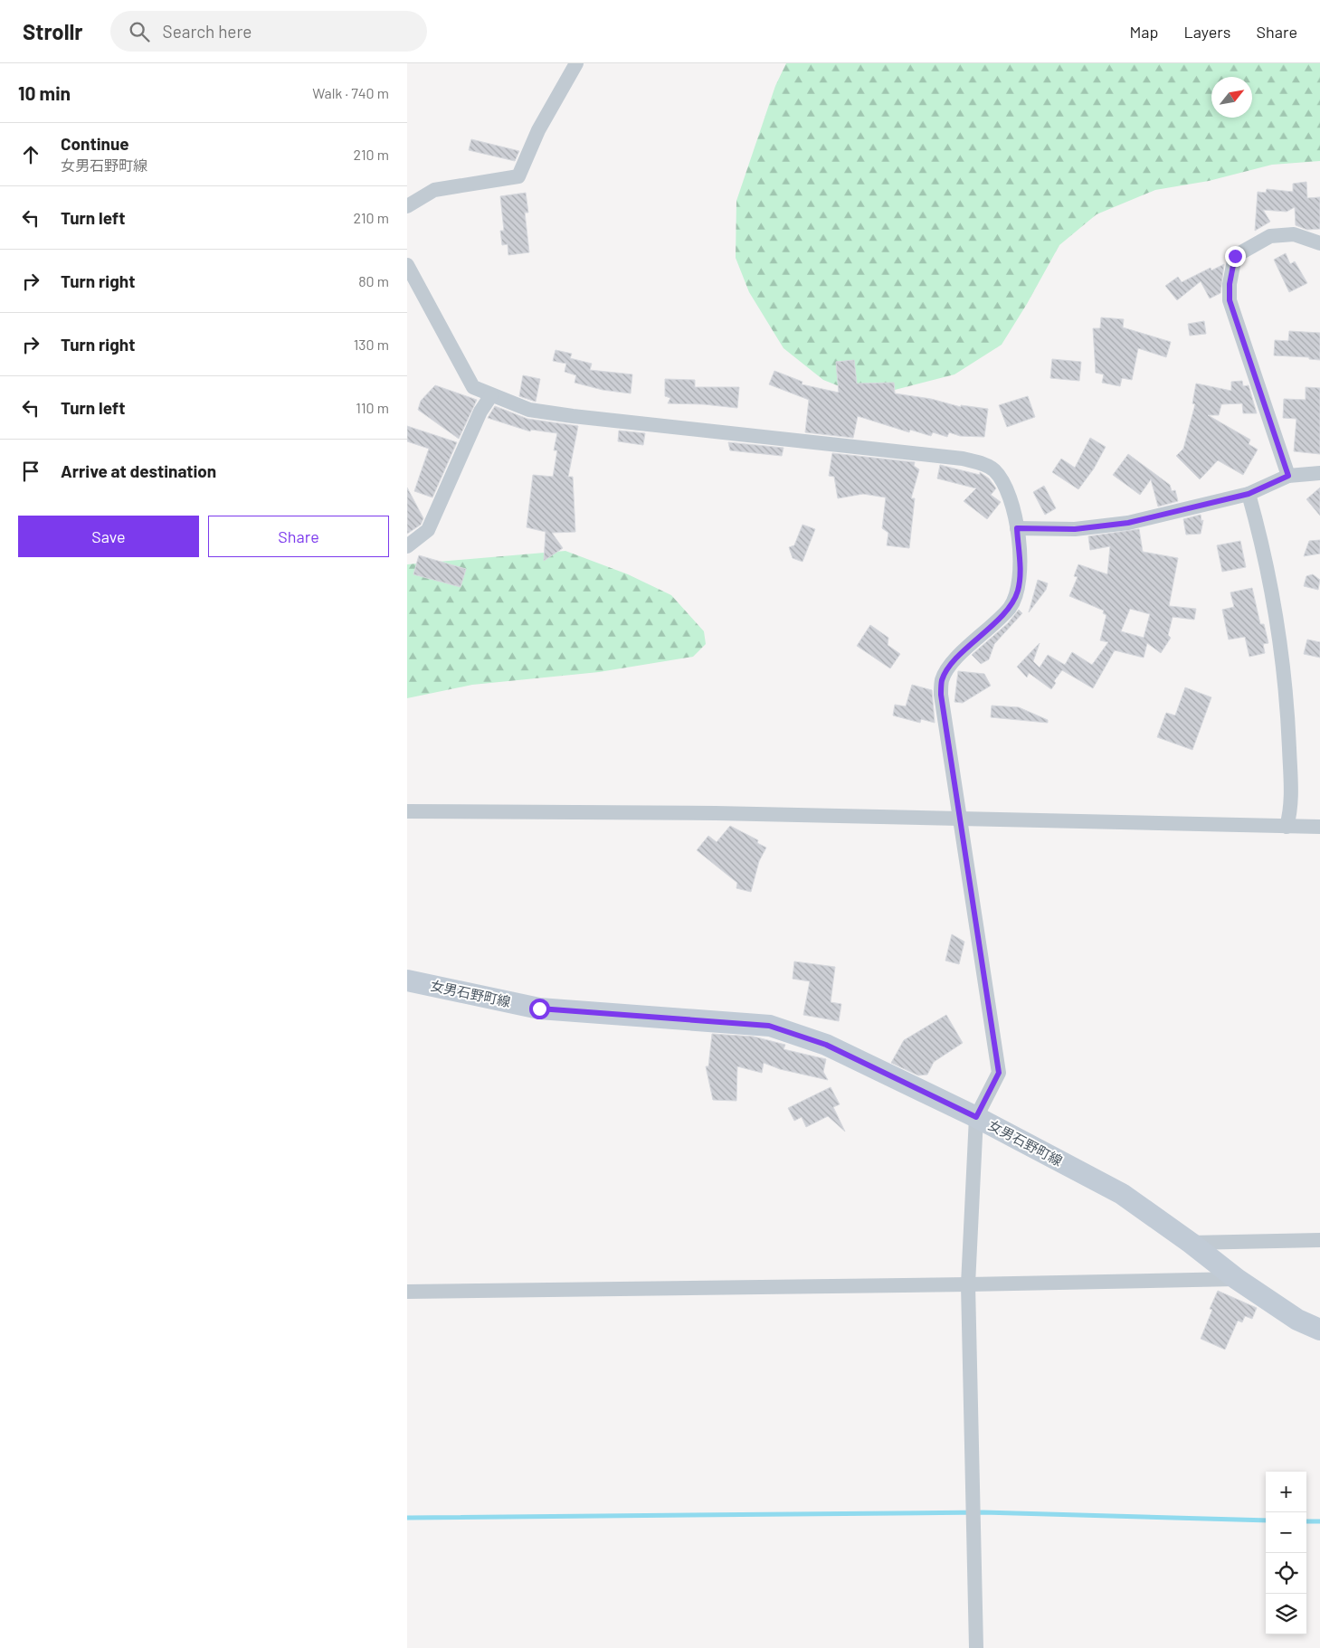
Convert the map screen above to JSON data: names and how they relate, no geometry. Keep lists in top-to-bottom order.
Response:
{
  "streets": {
    "main road": ["女男石野町線"]
  },
  "north": "top right",
  "page": {
    "header": "Strollr",
    "search": "Search here",
    "nav": ["Map", "Layers", "Share"],
    "heading": ["10 min", "Walk · 740 m"],
    "list": [
      ["Continue", "女男石野町線", "210 m"],
      ["Turn left", "210 m"],
      ["Turn right", "80 m"],
      ["Turn right", "130 m"],
      ["Turn left", "110 m"],
      "Arrive at destination"
    ],
    "buttons": ["Save", "Share"],
    "map_buttons": ["+", "−"]
  }
}
